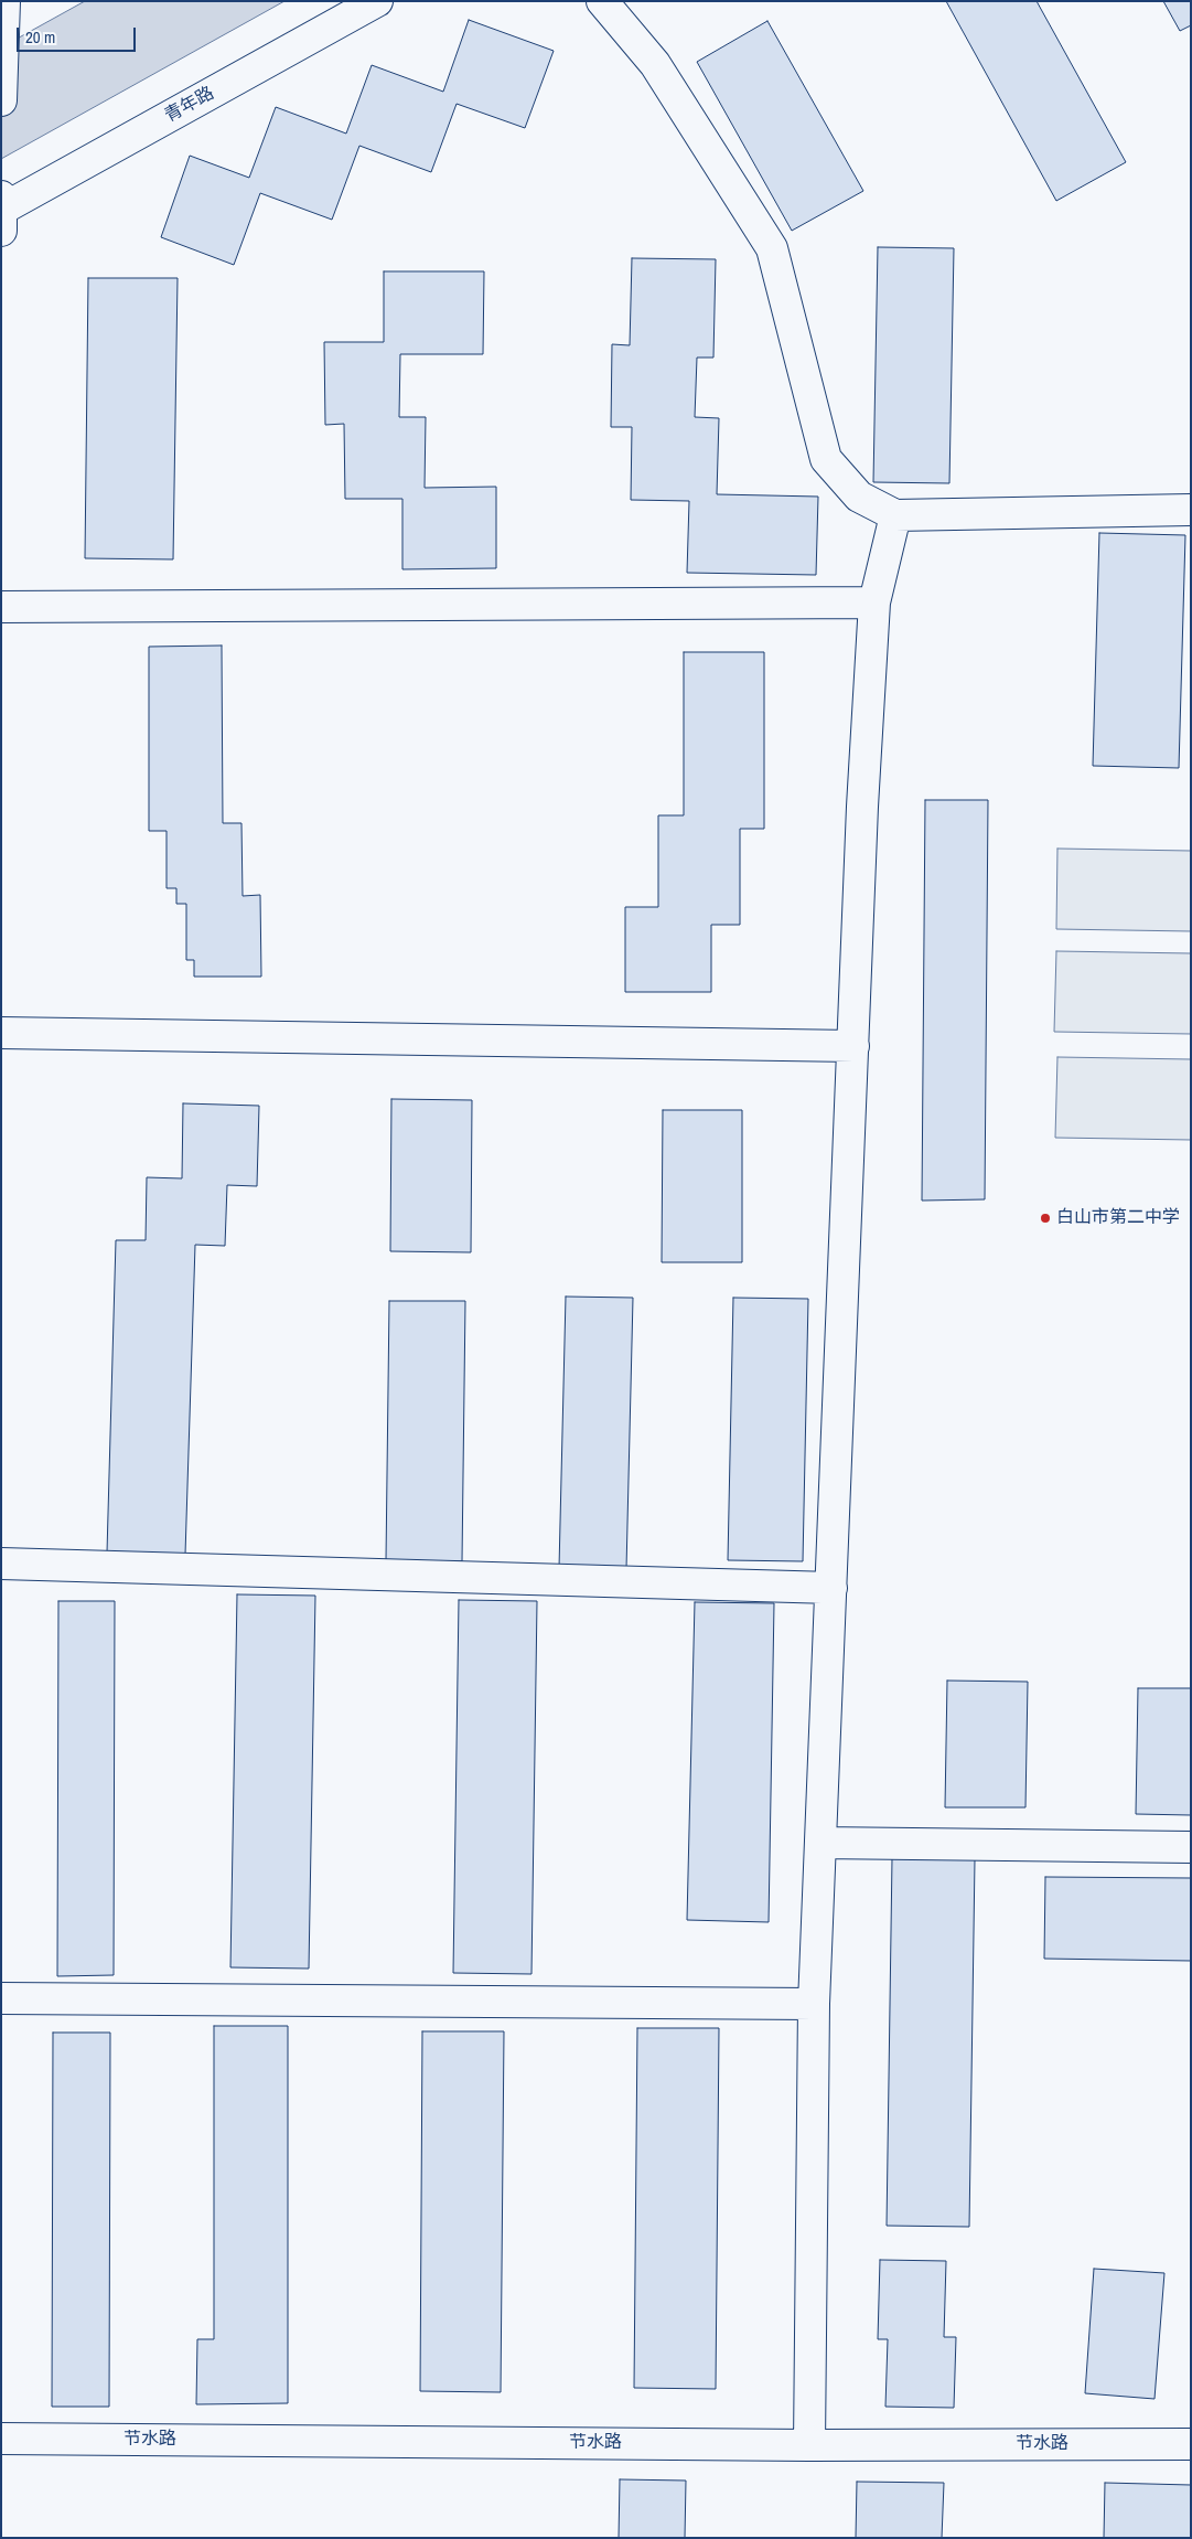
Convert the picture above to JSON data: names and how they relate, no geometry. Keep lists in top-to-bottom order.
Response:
{
  "streets": {
    "street": ["青年路", "节水路"]
  },
  "places": ["白山市第二中学"],
  "scale_bar": "20 m"
}
